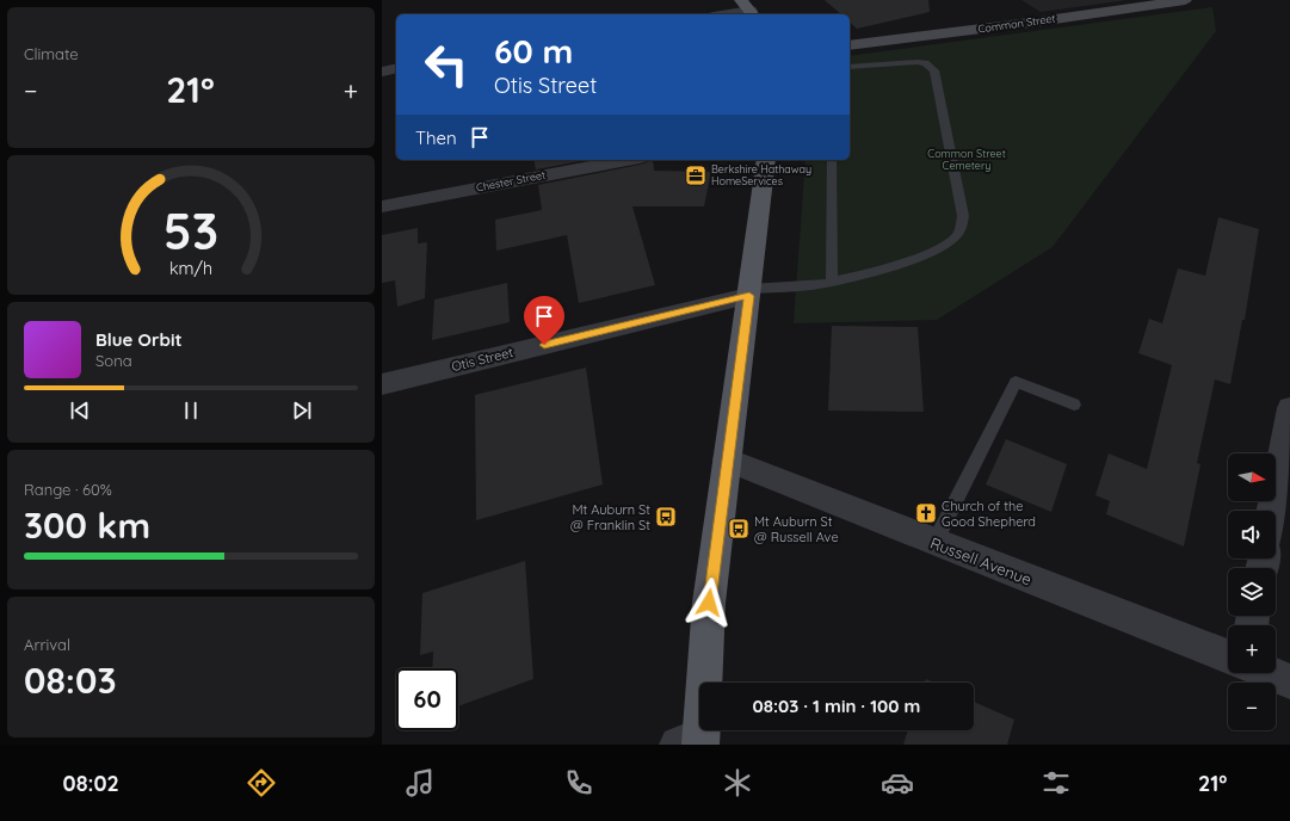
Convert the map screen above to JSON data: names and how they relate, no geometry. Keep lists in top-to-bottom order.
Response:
{
  "streets": {
    "main road": ["Common Street"],
    "street": ["Chester Street", "Otis Street", "Russell Avenue"]
  },
  "parks": ["Common Street Cemetery"],
  "places": {
    "office": ["Berkshire Hathaway HomeServices"],
    "church": ["Church of the Good Shepherd"],
    "bus stop": ["Mt Auburn St @ Franklin St", "Mt Auburn St @ Russell Ave"]
  },
  "north": "right",
  "page": {
    "tile": [
      "Climate",
      ["Range · 60%", "300 km"],
      ["Arrival", "08:03"]
    ],
    "turn": ["60 m", "Otis Street"],
    "heat": ["−", "21°", "+"],
    "then": "Then",
    "song": ["Blue Orbit", "Sona"],
    "map_buttons": ["+", "−"],
    "limit": "60",
    "trip": "08:03 · 1 min · 100 m",
    "tabs": ["08:02", "21°"],
    "gauge": ["53", "km/h"]
  }
}
